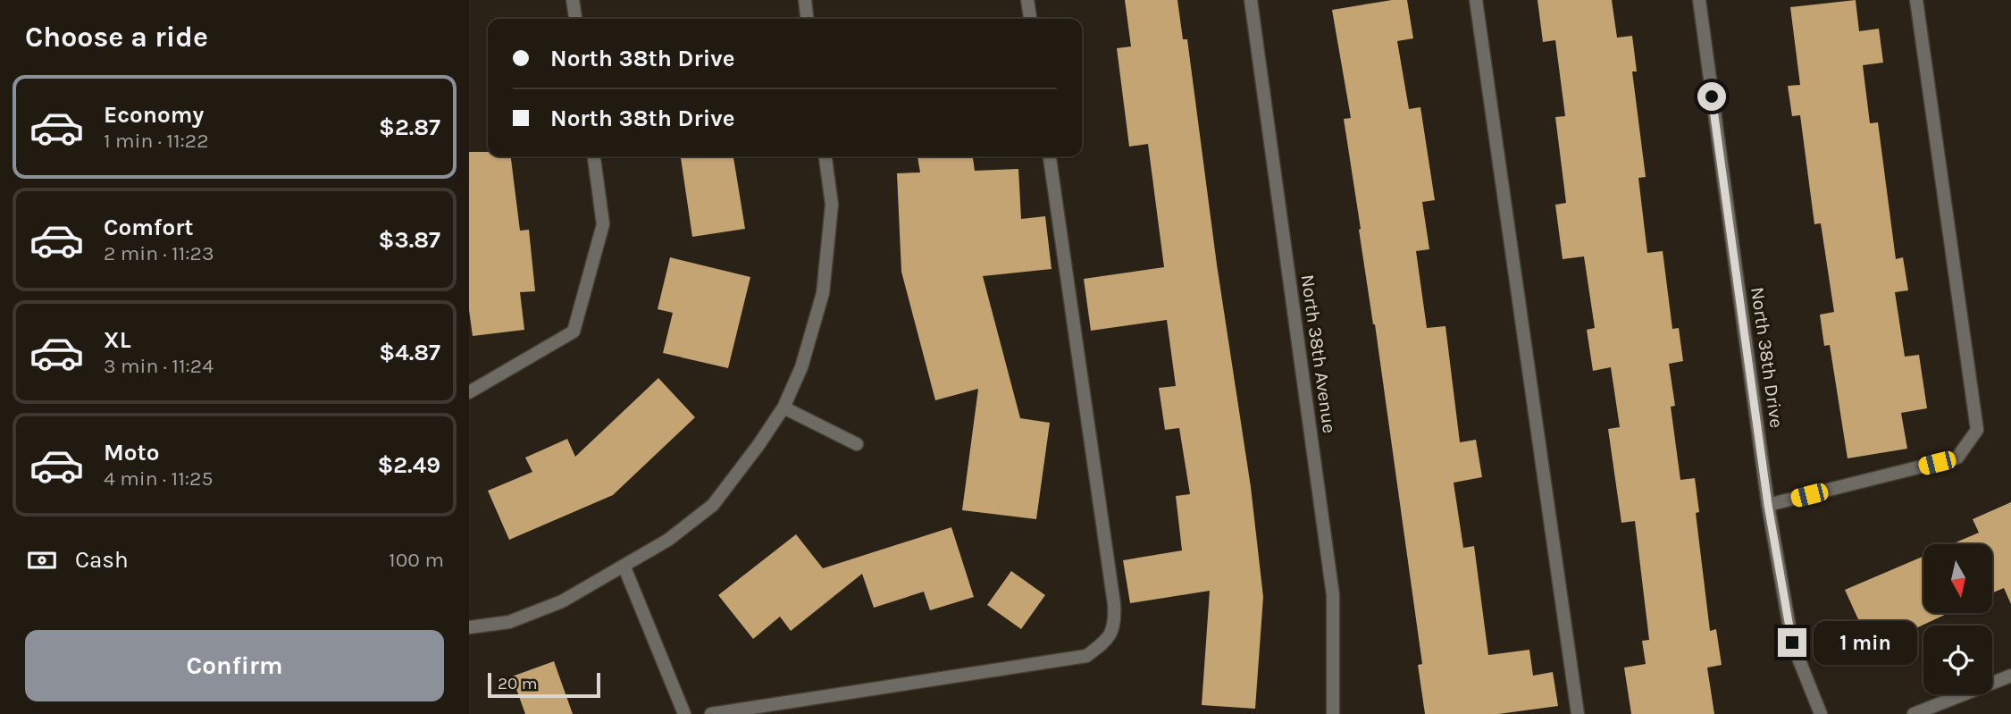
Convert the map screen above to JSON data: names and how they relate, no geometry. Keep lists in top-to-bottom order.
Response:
{
  "streets": {
    "street": ["North 38th Avenue", "North 38th Drive"]
  },
  "scale_bar": "20 m",
  "north": "bottom",
  "page": {
    "heading": "Choose a ride",
    "banner": ["North 38th Drive", "North 38th Drive"],
    "list": [
      {
        "name": "Economy",
        "note": "1 min · 11:22",
        "value": "$2.87"
      },
      {
        "name": "Comfort",
        "note": "2 min · 11:23",
        "value": "$3.87"
      },
      {
        "name": "XL",
        "note": "3 min · 11:24",
        "value": "$4.87"
      },
      {
        "name": "Moto",
        "note": "4 min · 11:25",
        "value": "$2.49"
      }
    ],
    "pay": ["Cash", "100 m"],
    "buttons": "Confirm",
    "bubble": "1 min",
    "scale": "20 m"
  }
}
